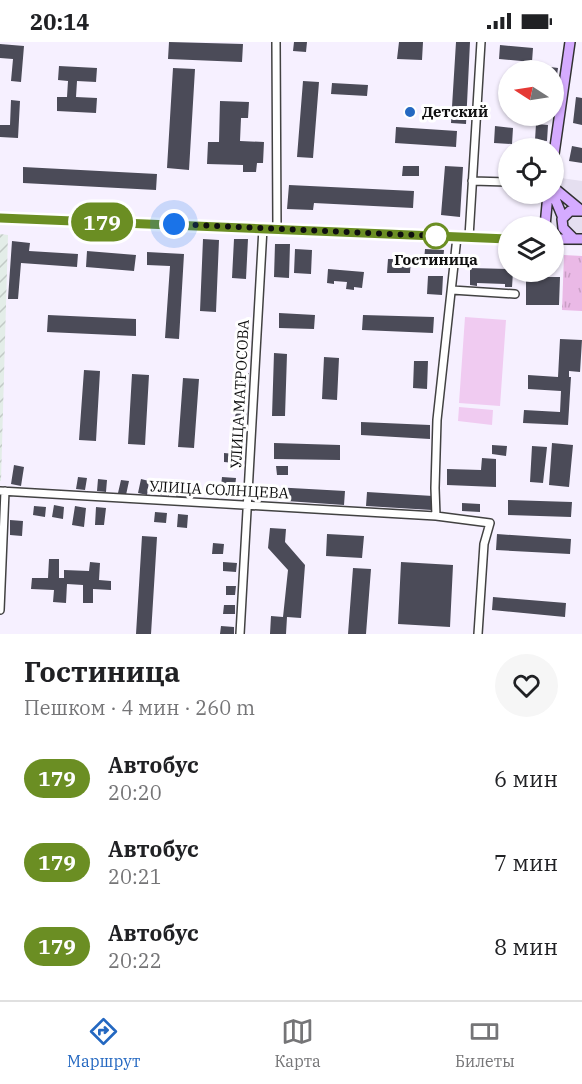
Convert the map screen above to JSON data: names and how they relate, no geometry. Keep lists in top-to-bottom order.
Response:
{
  "streets": {
    "street": ["УЛИЦА МАТРОСОВА", "УЛИЦА СОЛНЦЕВА"]
  },
  "crossings": [
    ["УЛИЦА МАТРОСОВА", "УЛИЦА СОЛНЦЕВА"]
  ],
  "places": ["Детский", "Гостиница"],
  "lines": ["bus line 179"],
  "north": "left",
  "page": {
    "status": "20:14",
    "on_map": "179",
    "heading": ["Гостиница", "Пешком · 4 мин · 260 m"],
    "list": [
      {
        "mark": "179",
        "name": "Автобус",
        "note": "20:20",
        "value": "6 мин"
      },
      {
        "mark": "179",
        "name": "Автобус",
        "note": "20:21",
        "value": "7 мин"
      },
      {
        "mark": "179",
        "name": "Автобус",
        "note": "20:22",
        "value": "8 мин"
      }
    ],
    "tabs": ["Маршрут", "Карта", "Билеты"]
  }
}
